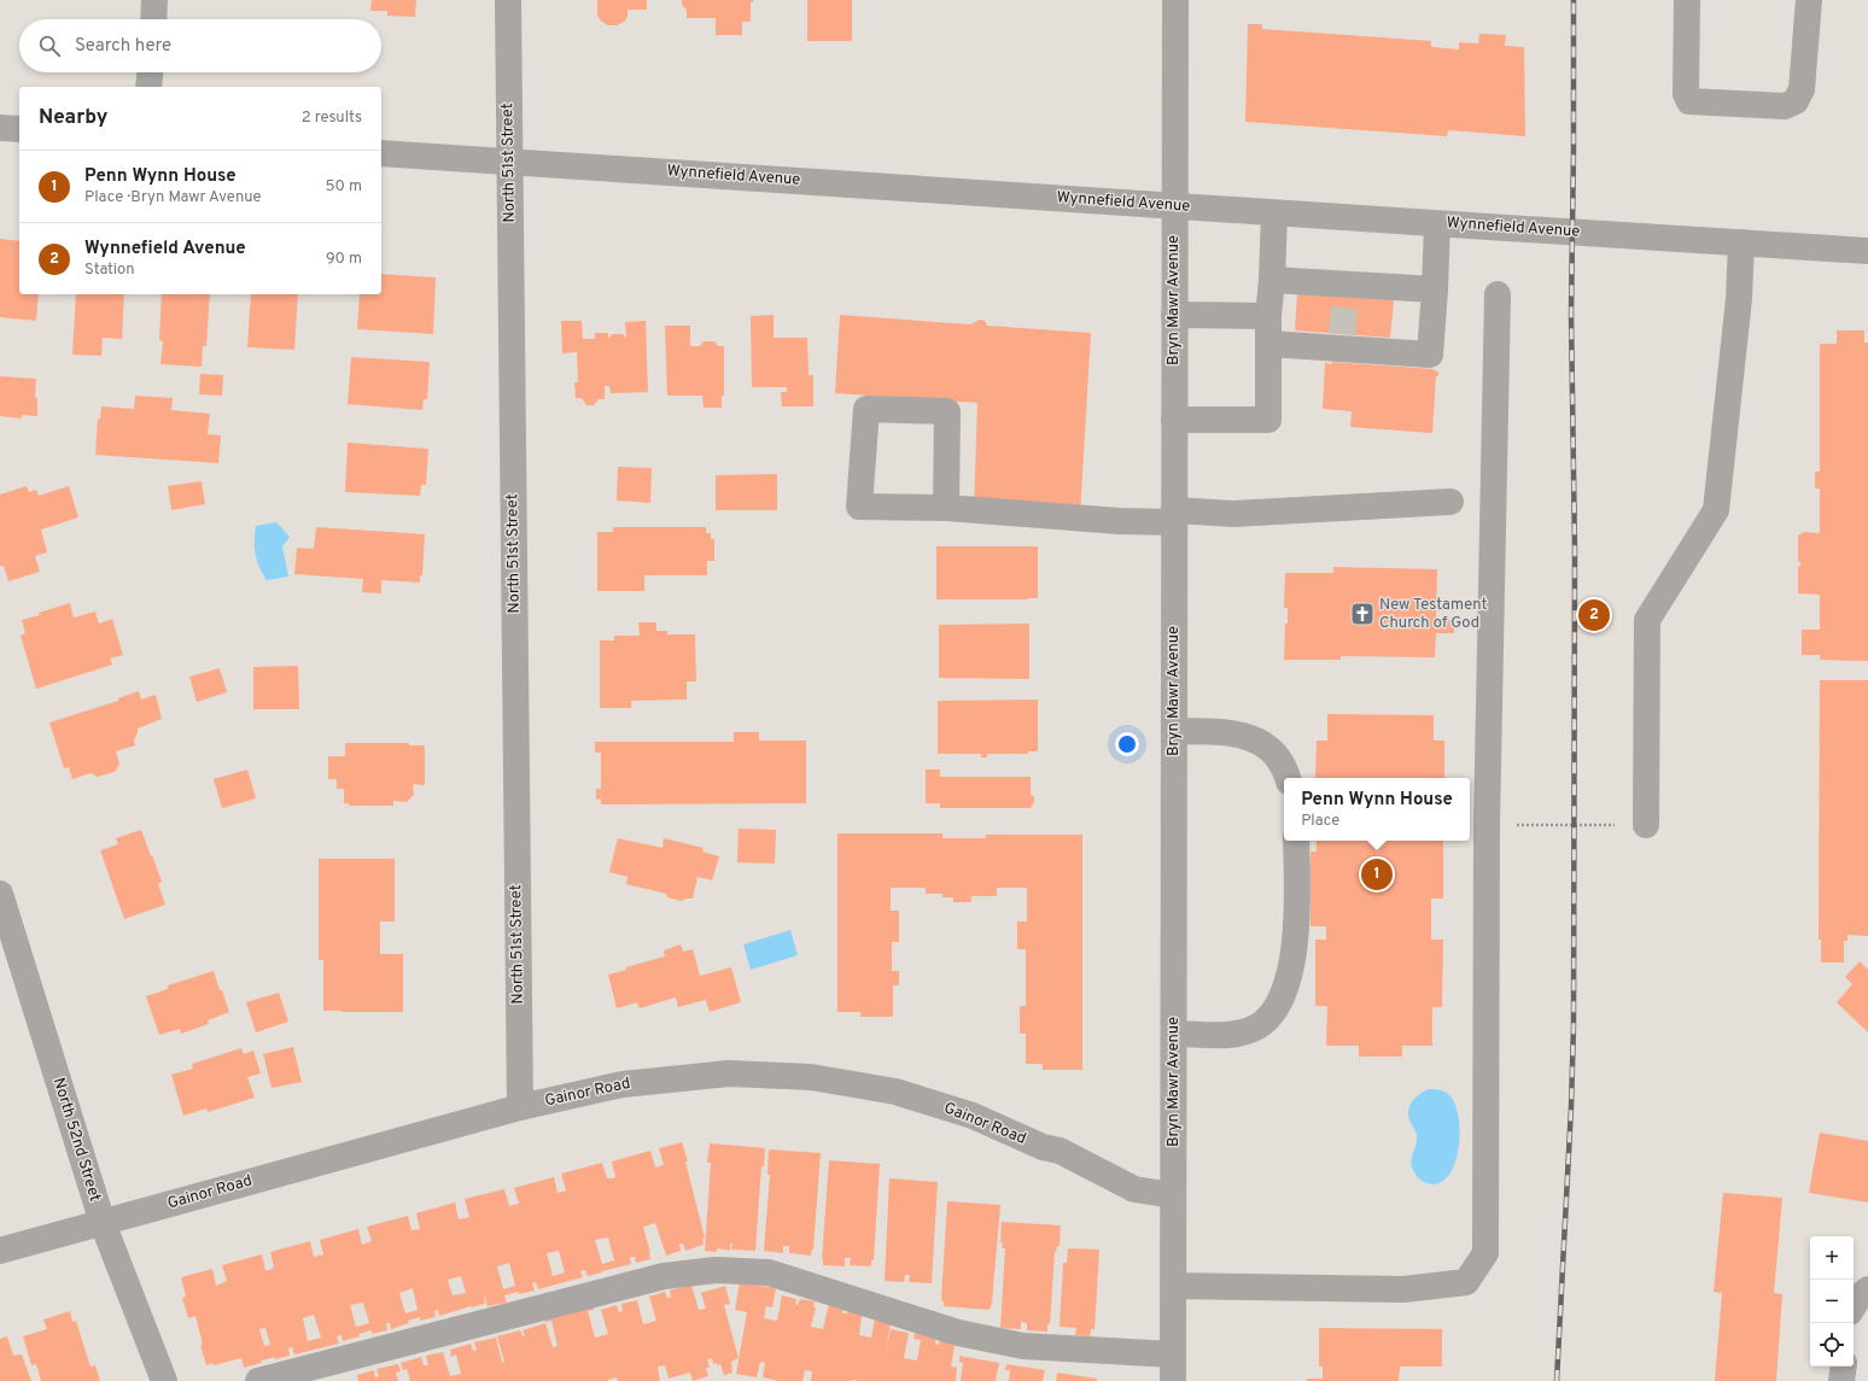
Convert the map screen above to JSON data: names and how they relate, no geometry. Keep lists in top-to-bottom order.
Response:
{
  "streets": {
    "street": [
      "North 51st Street",
      "Wynnefield Avenue",
      "Bryn Mawr Avenue",
      "Gainor Road",
      "North 52nd Street"
    ]
  },
  "crossings": [
    ["North 51st Street", "Wynnefield Avenue"],
    ["North 51st Street", "Gainor Road"],
    ["Wynnefield Avenue", "Bryn Mawr Avenue"],
    ["Bryn Mawr Avenue", "Gainor Road"],
    ["Gainor Road", "North 52nd Street"]
  ],
  "places": {
    "church": ["New Testament Church of God"]
  },
  "page": {
    "search": "Search here",
    "heading": ["Nearby", "2 results"],
    "list": [
      {
        "mark": "1",
        "name": "Penn Wynn House",
        "note": "Place · Bryn Mawr Avenue",
        "value": "50 m"
      },
      {
        "mark": "2",
        "name": "Wynnefield Avenue",
        "note": "Station",
        "value": "90 m"
      }
    ],
    "pins": ["2", "1"],
    "popup": ["Penn Wynn House", "Place"],
    "map_buttons": ["+", "−"]
  }
}
